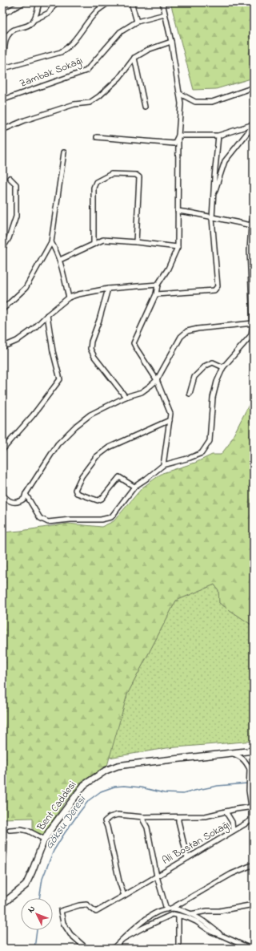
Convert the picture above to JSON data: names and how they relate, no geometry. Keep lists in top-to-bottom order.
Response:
{
  "streets": {
    "street": ["Zambak Sokağı", "Bent Caddesi", "Ali Bostan Sokağı"]
  },
  "water": ["Göksu Deresi"],
  "north": "top left"
}
